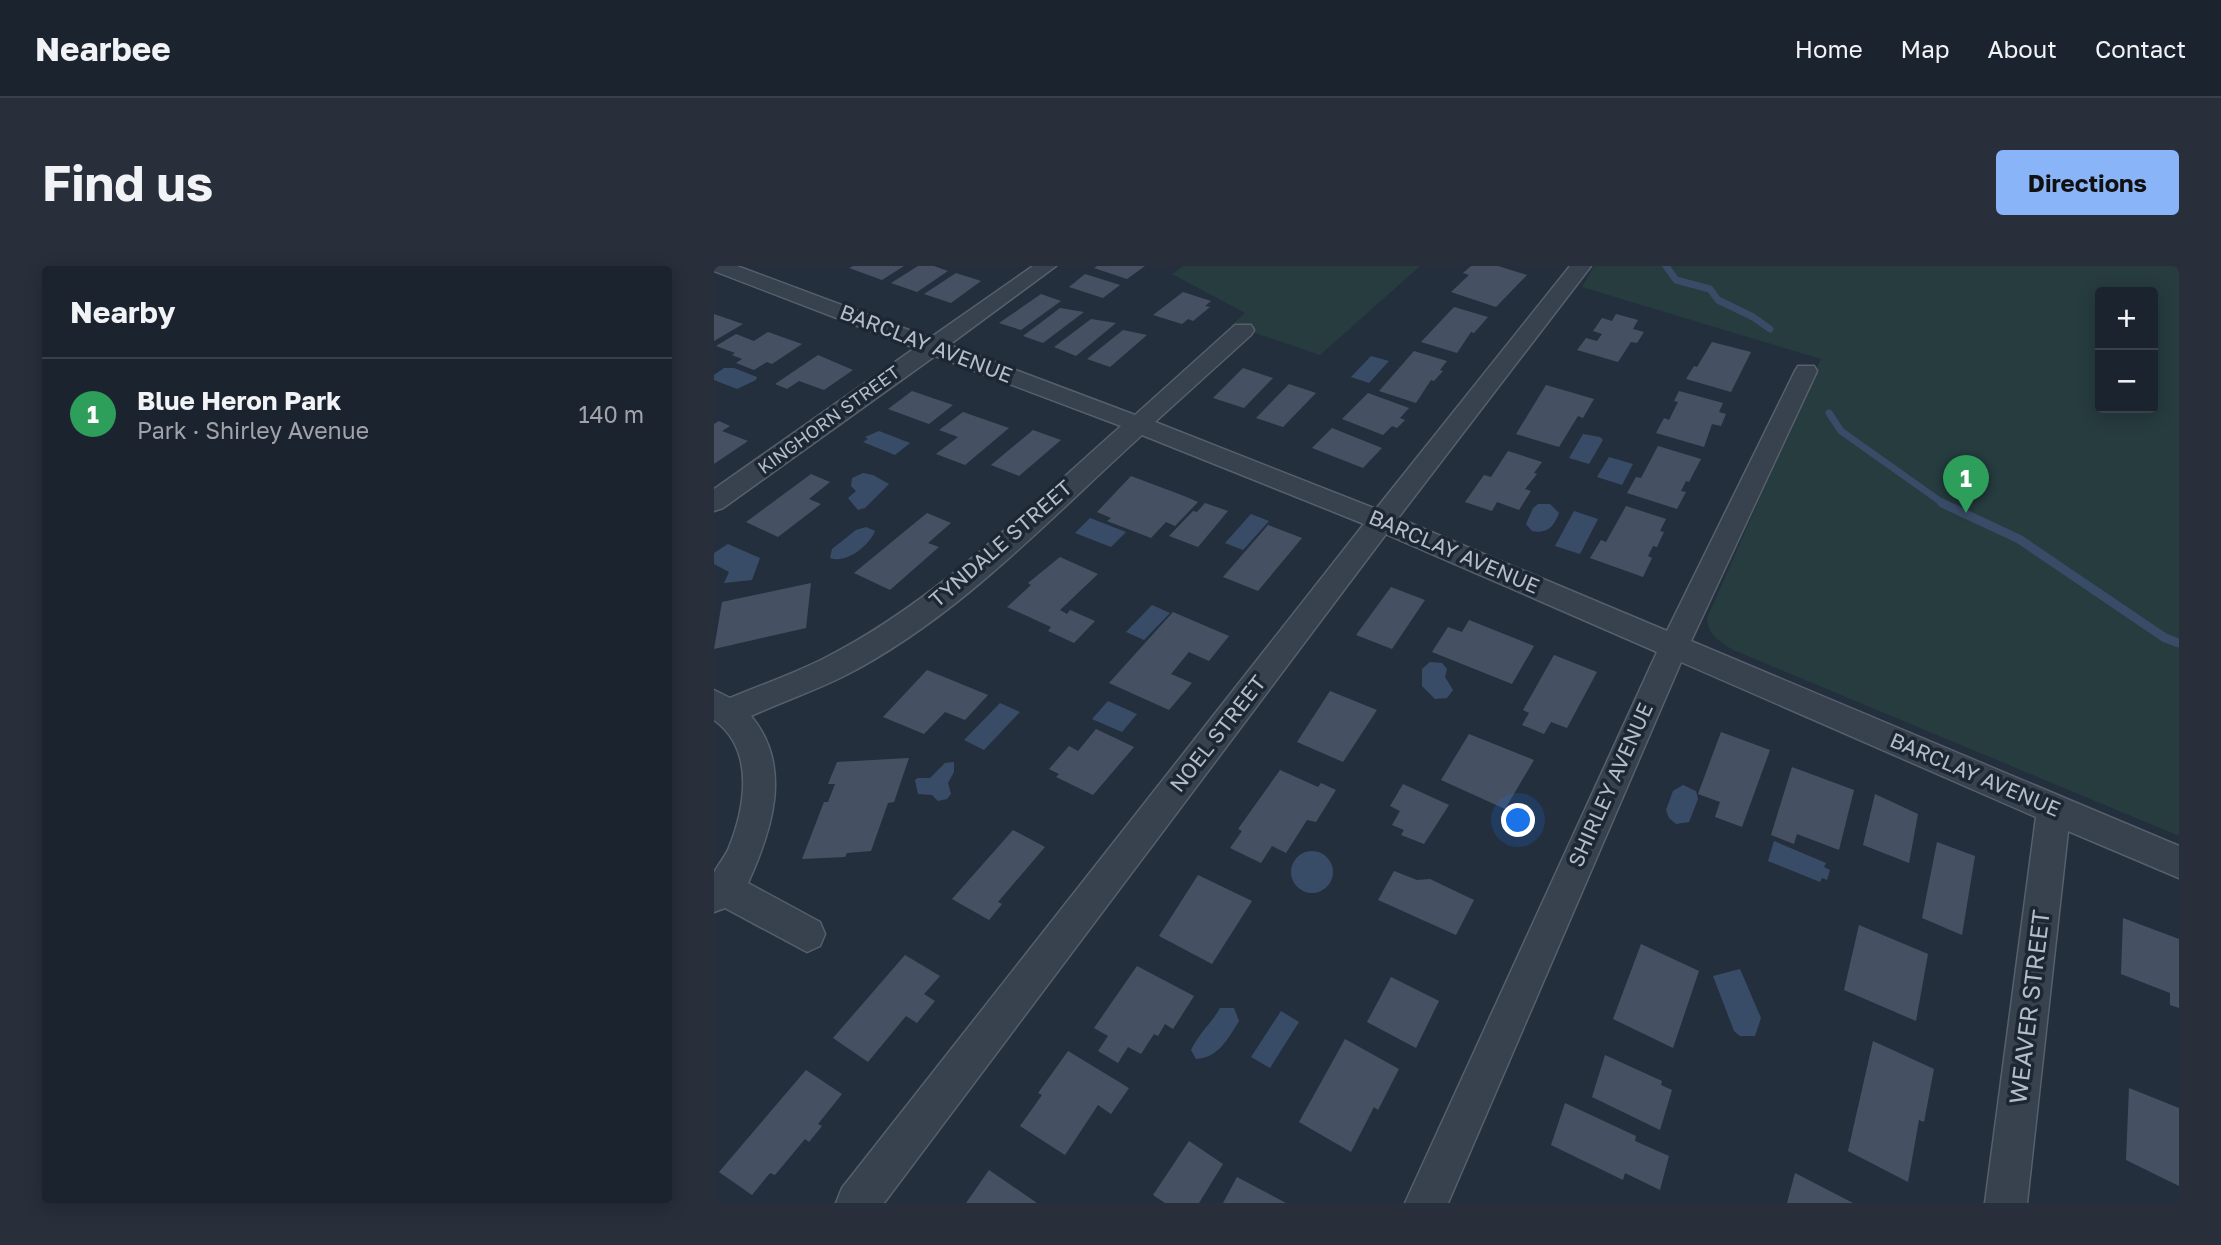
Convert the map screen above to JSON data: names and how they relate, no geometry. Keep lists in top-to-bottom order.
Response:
{
  "streets": {
    "street": [
      "BARCLAY AVENUE",
      "KINGHORN STREET",
      "TYNDALE STREET",
      "NOEL STREET",
      "SHIRLEY AVENUE",
      "WEAVER STREET"
    ]
  },
  "crossings": [
    ["BARCLAY AVENUE", "KINGHORN STREET"],
    ["BARCLAY AVENUE", "TYNDALE STREET"],
    ["BARCLAY AVENUE", "NOEL STREET"],
    ["BARCLAY AVENUE", "SHIRLEY AVENUE"],
    ["BARCLAY AVENUE", "WEAVER STREET"]
  ],
  "page": {
    "header": "Nearbee",
    "nav": [
      "Home",
      "Map",
      "About",
      "Contact"
    ],
    "buttons": "Directions",
    "title": "Find us",
    "heading": "Nearby",
    "map_buttons": ["+", "−"],
    "list": [
      {
        "mark": "1",
        "name": "Blue Heron Park",
        "note": "Park · Shirley Avenue",
        "value": "140 m"
      }
    ],
    "pins": "1"
  }
}
